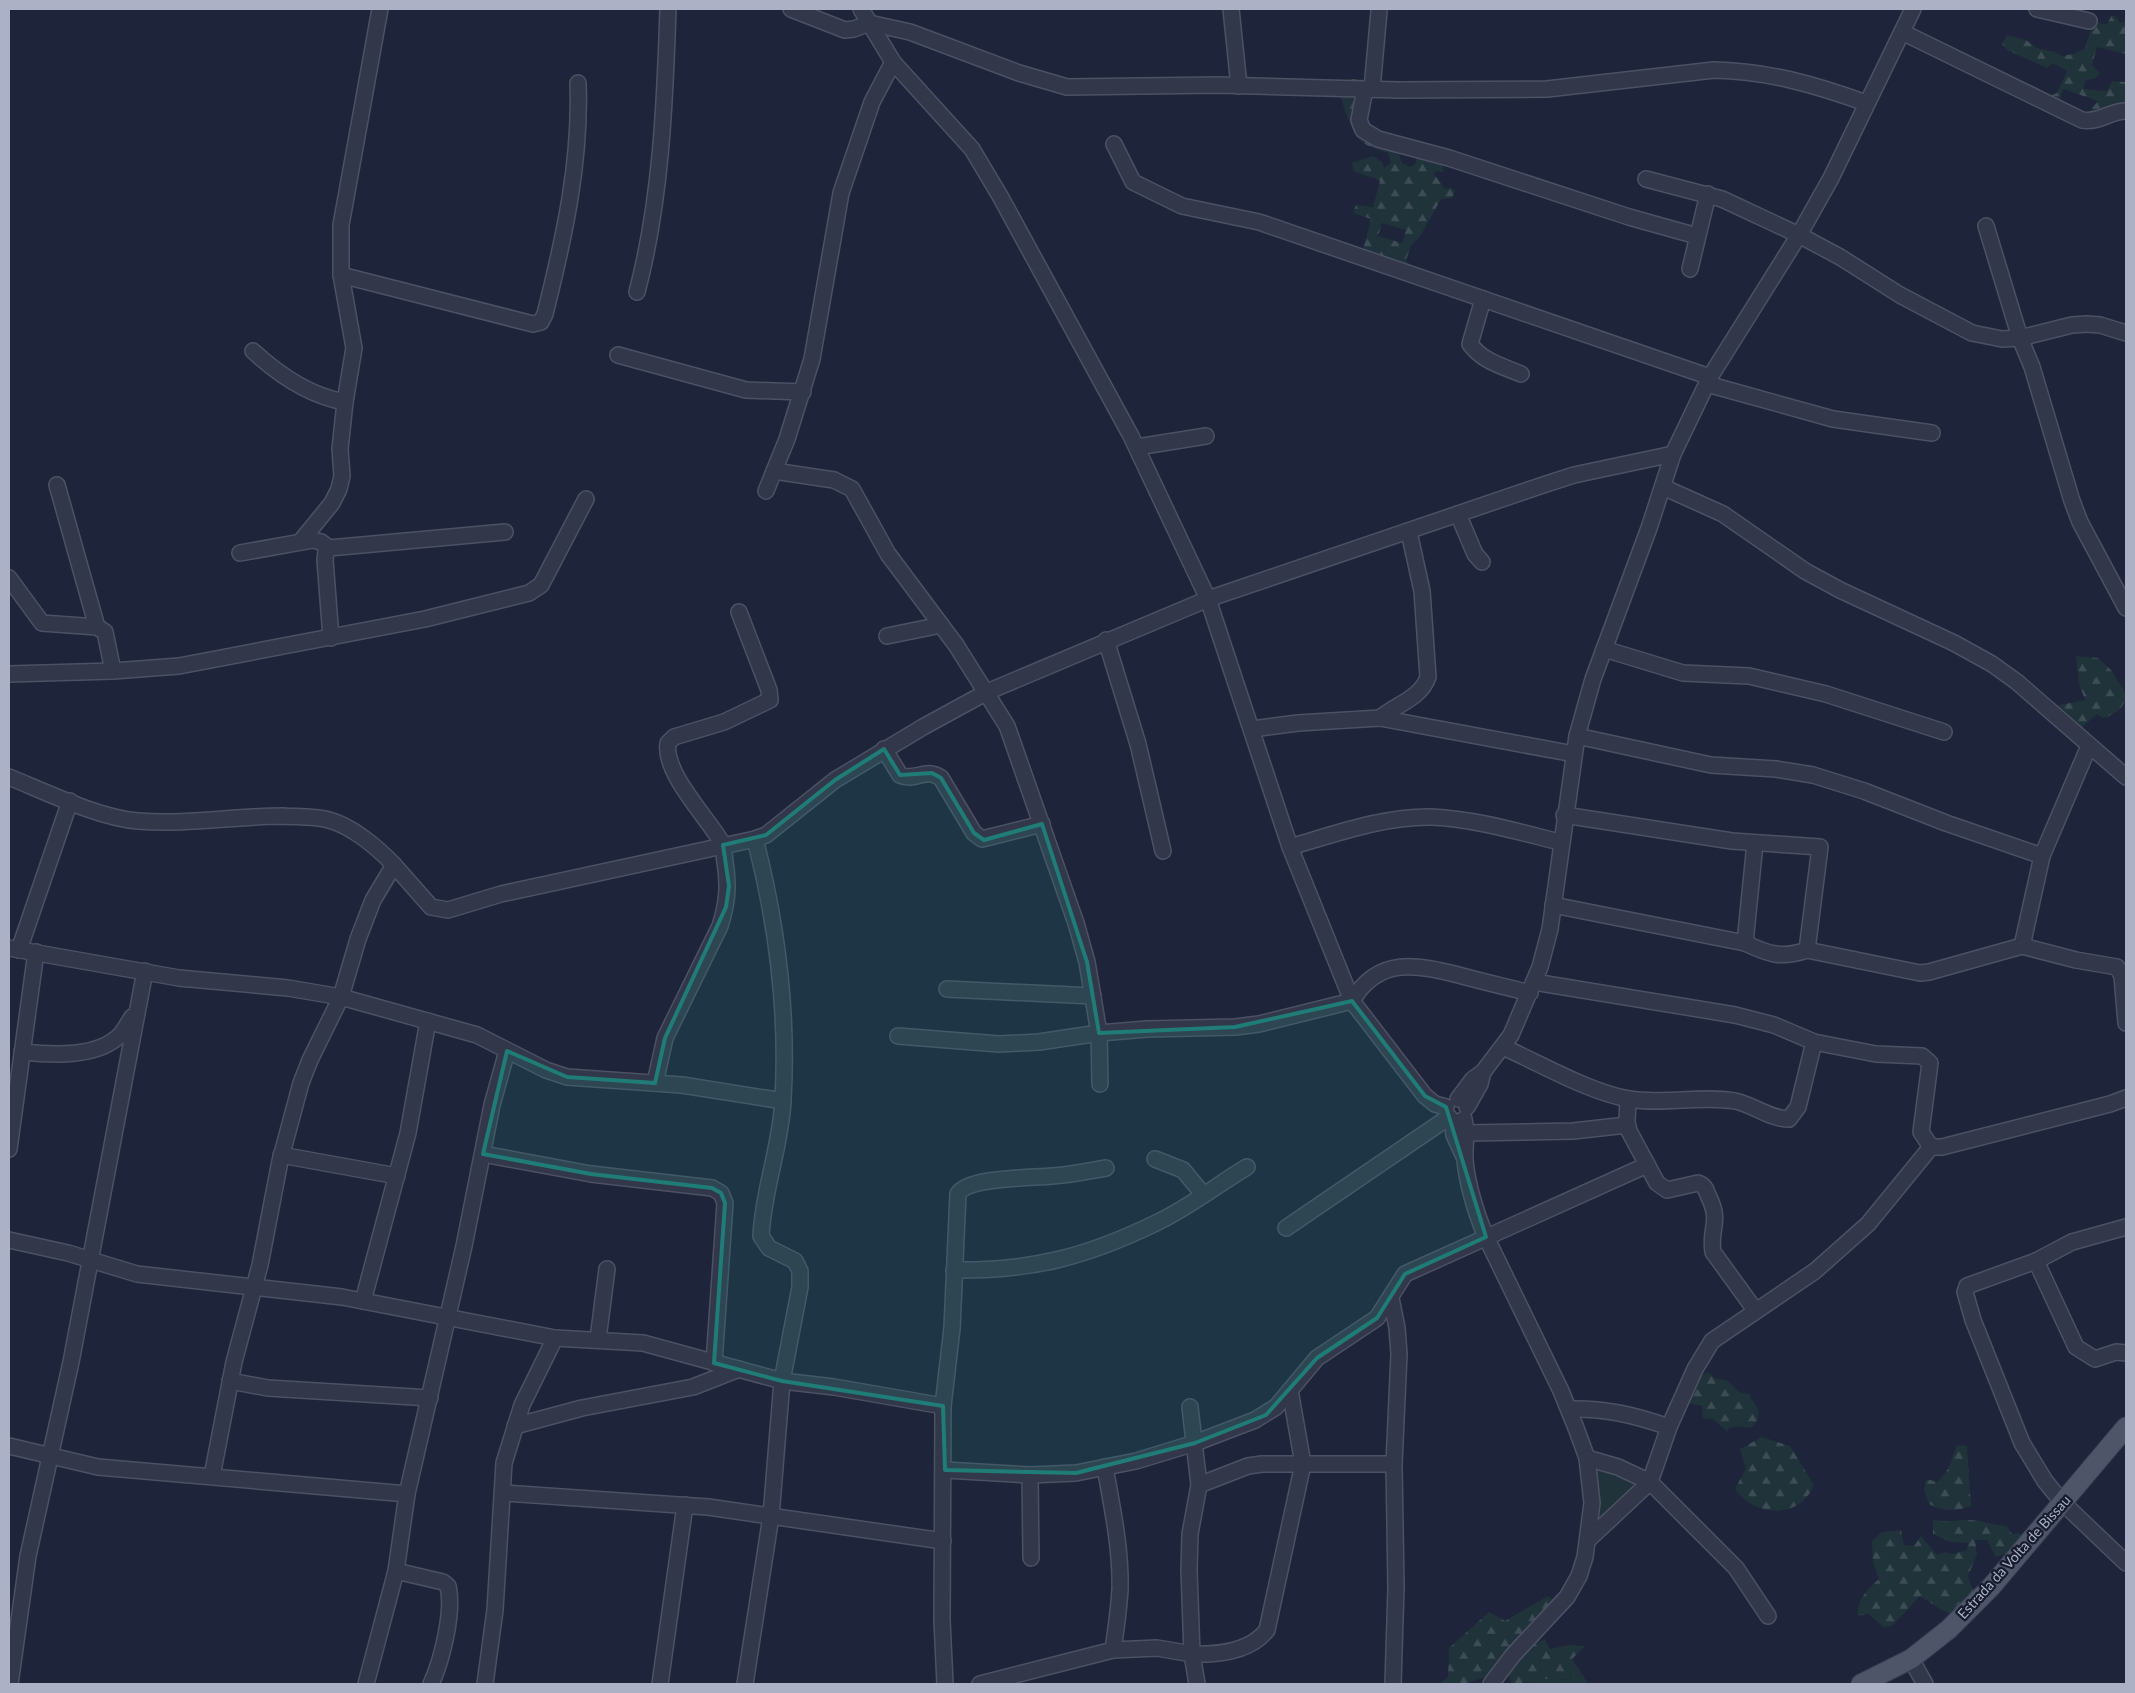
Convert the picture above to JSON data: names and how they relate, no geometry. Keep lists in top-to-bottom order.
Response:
{
  "streets": {
    "main road": ["Estrada da Volta de Bissau"]
  }
}
